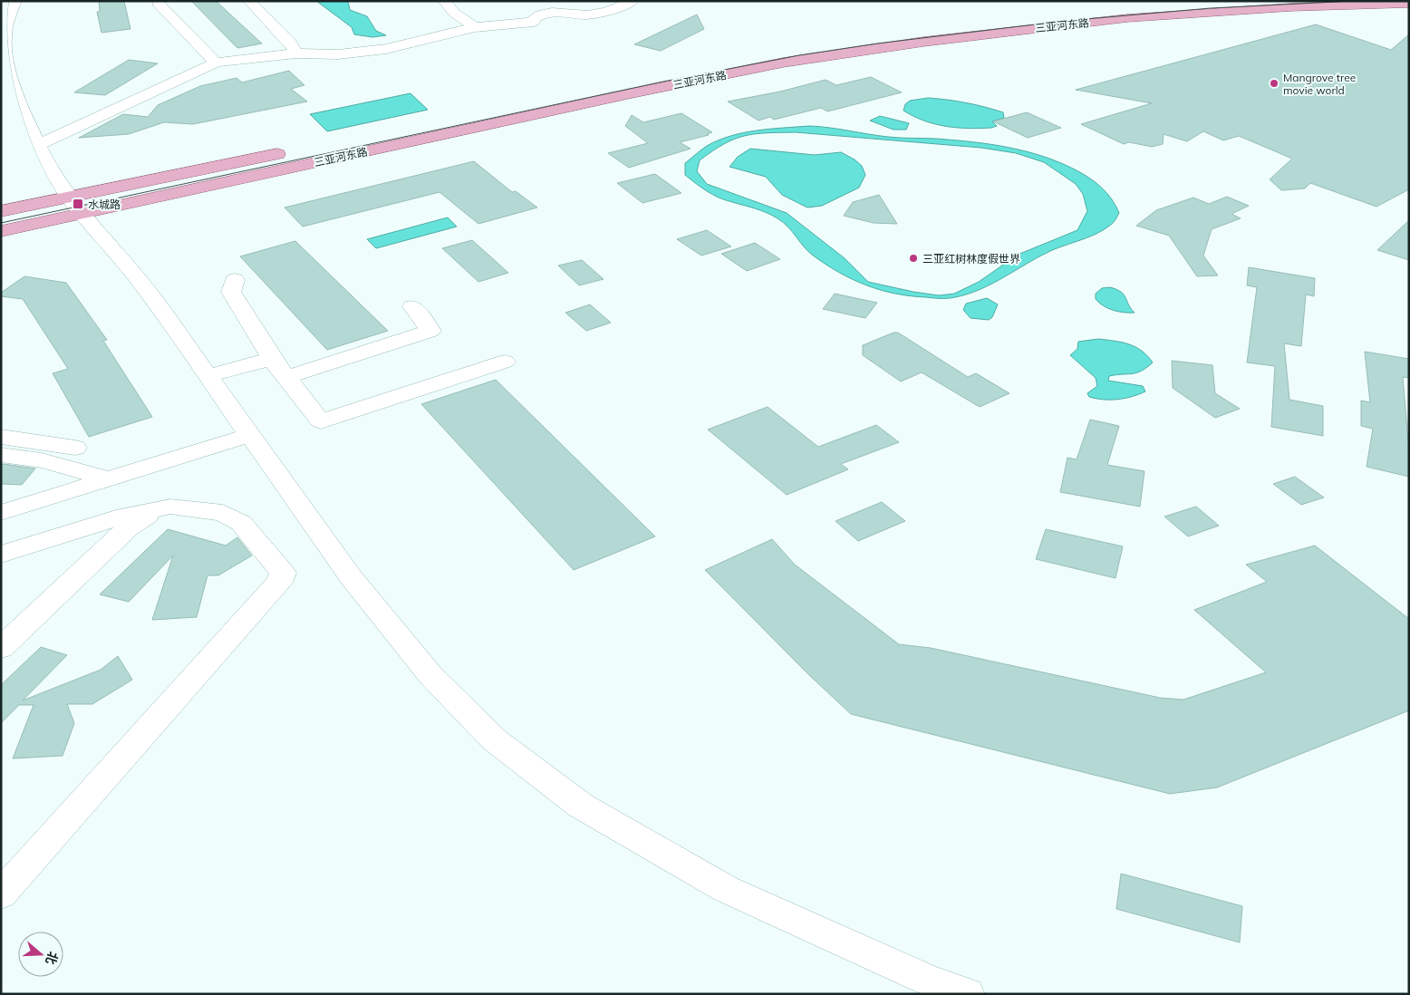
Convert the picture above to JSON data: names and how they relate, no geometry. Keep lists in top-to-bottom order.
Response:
{
  "streets": {
    "main road": ["三亚河东路"]
  },
  "places": {
    "other": ["Mangrove tree movie world", "三亚红树林度假世界"],
    "transit": ["水城路"]
  },
  "north": "right"
}
